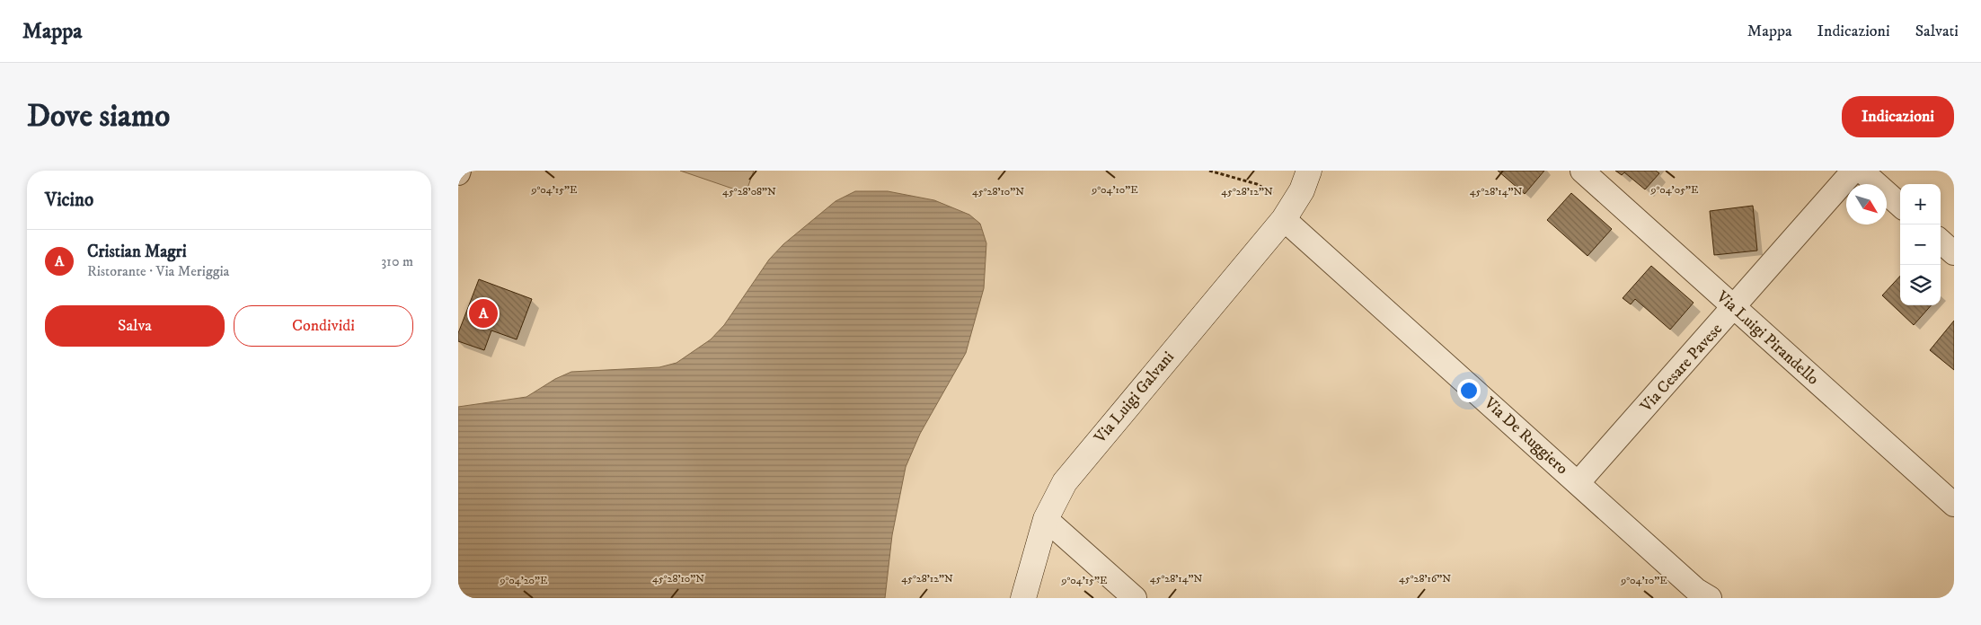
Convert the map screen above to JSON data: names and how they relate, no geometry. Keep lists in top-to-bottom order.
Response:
{
  "streets": {
    "street": [
      "Via Luigi Pirandello",
      "Via Cesare Pavese",
      "Via Luigi Galvani",
      "Via De Ruggiero"
    ]
  },
  "crossings": [
    ["Via Luigi Pirandello", "Via Cesare Pavese"],
    ["Via Cesare Pavese", "Via De Ruggiero"],
    ["Via Luigi Galvani", "Via De Ruggiero"]
  ],
  "north": "bottom right",
  "page": {
    "header": "Mappa",
    "nav": ["Mappa", "Indicazioni", "Salvati"],
    "buttons": [
      "Indicazioni",
      ["Salva", "Condividi"]
    ],
    "title": "Dove siamo",
    "heading": "Vicino",
    "map_buttons": ["+", "−"],
    "list": [
      {
        "mark": "A",
        "name": "Cristian Magri",
        "note": "Ristorante · Via Meriggia",
        "value": "310 m"
      }
    ],
    "pins": "A"
  },
  "coordinates": [
    "9°04'05\"E",
    "9°04'15\"E",
    "9°04'10\"E",
    "45°28'08\"N",
    "45°28'10\"N",
    "45°28'12\"N",
    "45°28'14\"N",
    "45°28'16\"N",
    "9°04'20\"E"
  ]
}
